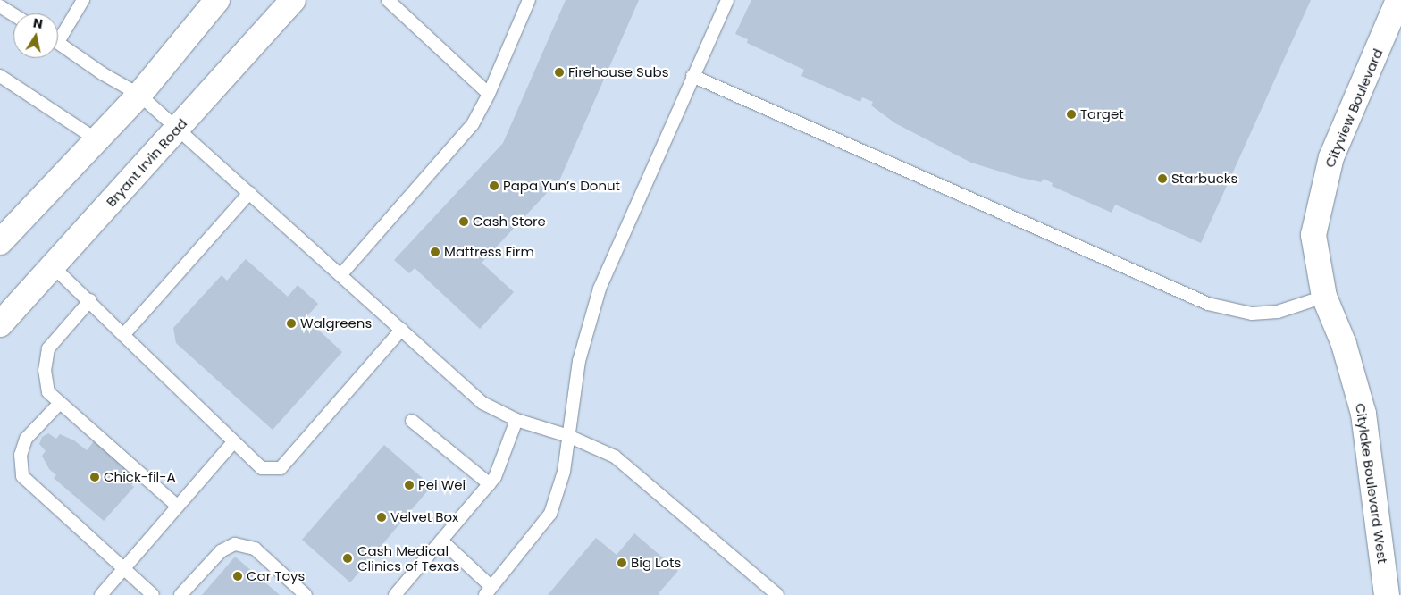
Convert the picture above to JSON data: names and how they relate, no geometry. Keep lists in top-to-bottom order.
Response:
{
  "streets": {
    "main road": ["Cityview Boulevard", "Bryant Irvin Road", "Citylake Boulevard West"]
  },
  "crossings": [
    ["Cityview Boulevard", "Citylake Boulevard West"]
  ],
  "places": [
    "Firehouse Subs",
    "Target",
    "Starbucks",
    "Papa Yun’s Donut",
    "Cash Store",
    "Mattress Firm",
    "Walgreens",
    "Chick-fil-A",
    "Pei Wei",
    "Velvet Box",
    "Cash Medical Clinics of Texas",
    "Big Lots",
    "Car Toys"
  ],
  "north": "top"
}
